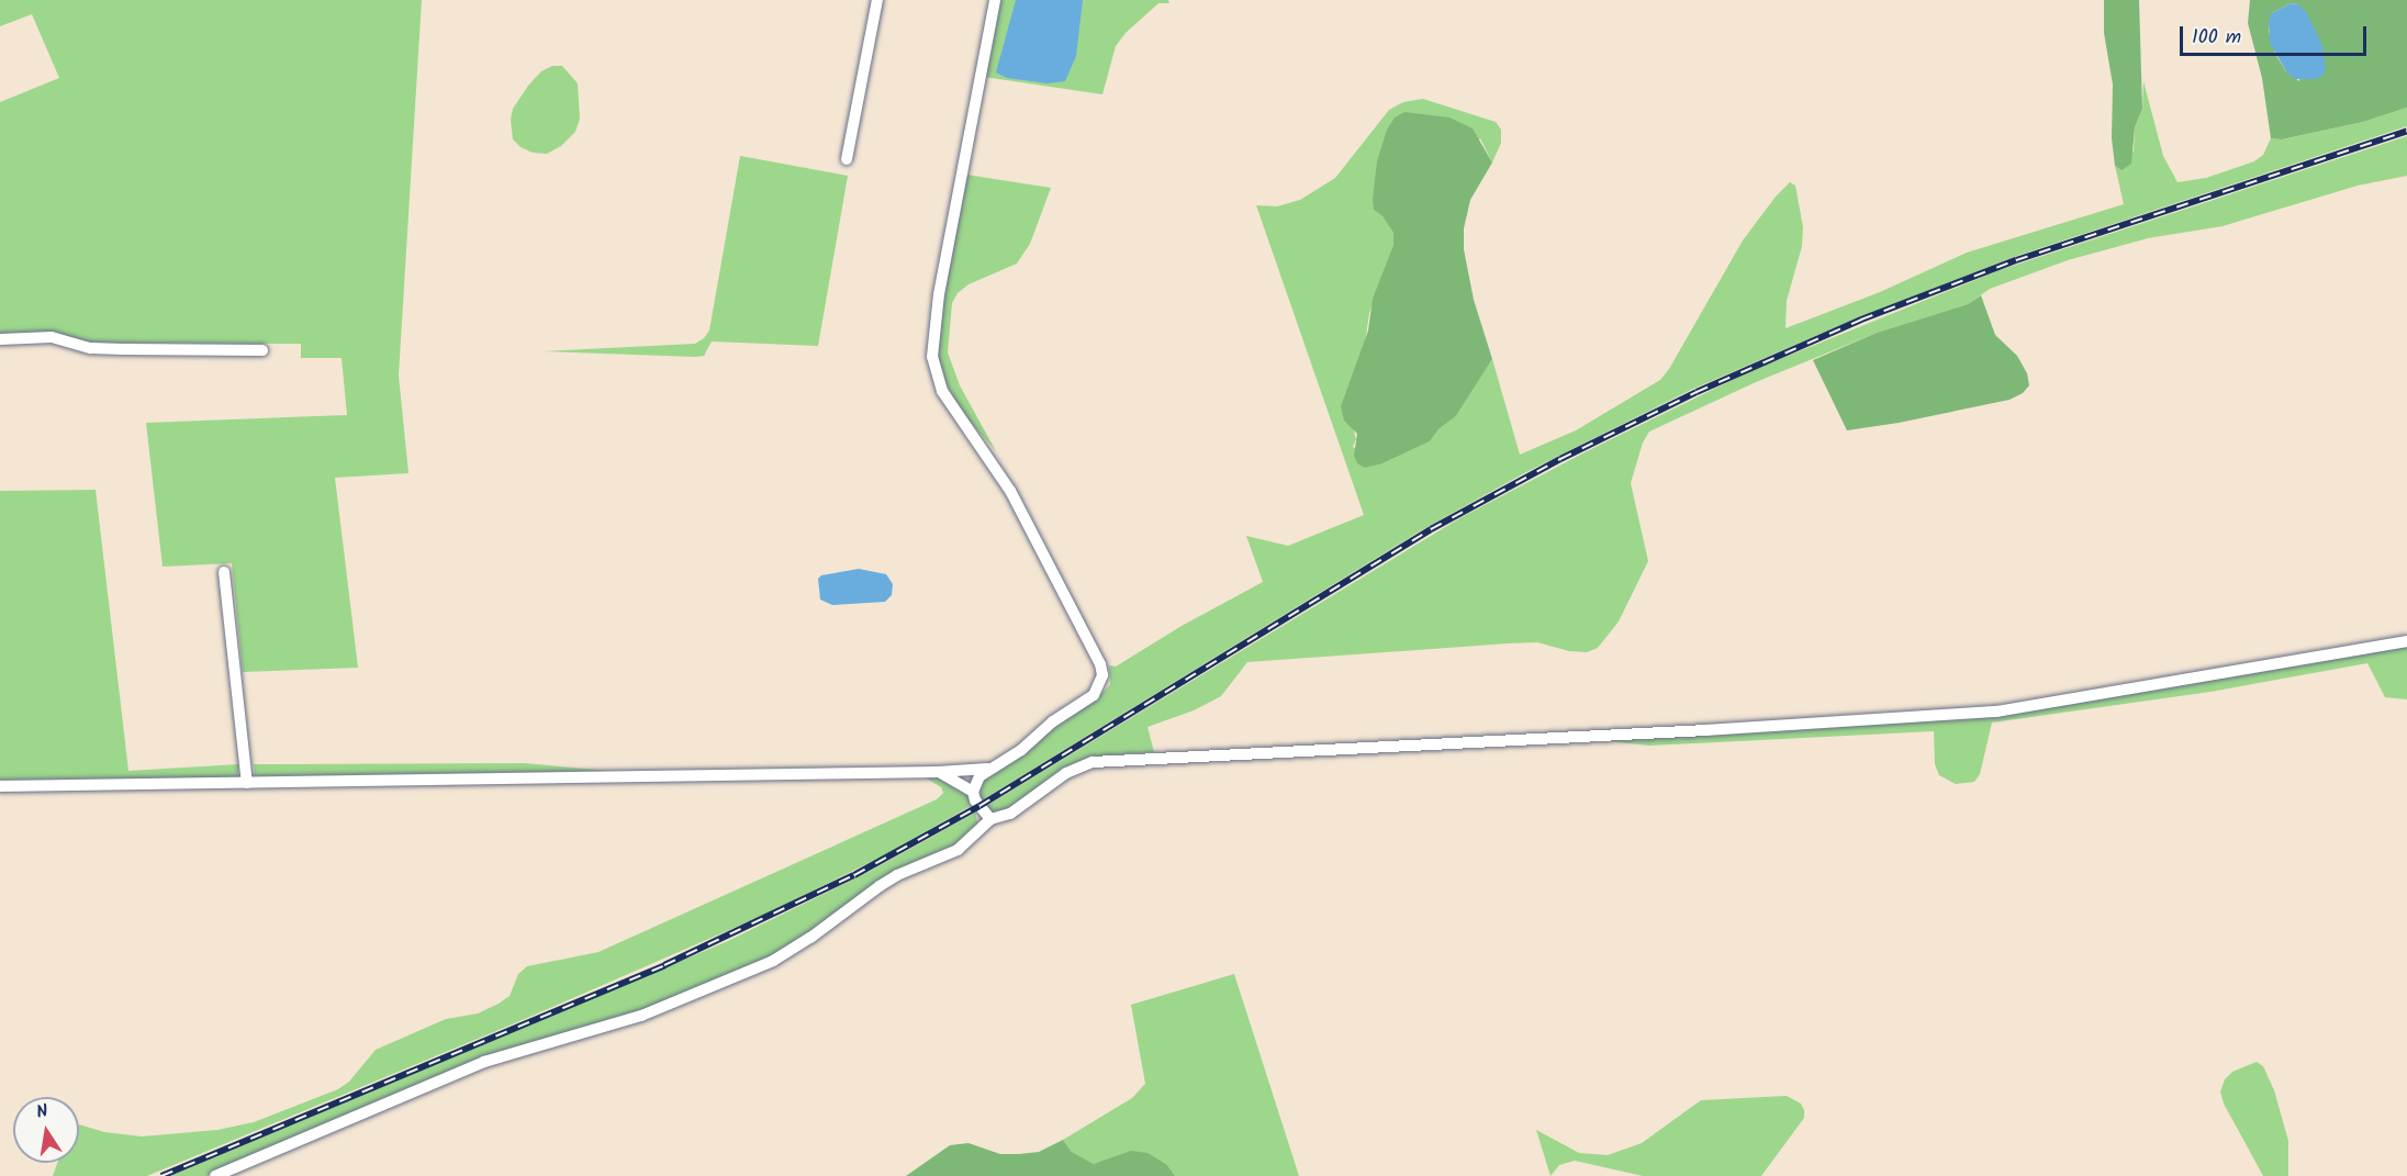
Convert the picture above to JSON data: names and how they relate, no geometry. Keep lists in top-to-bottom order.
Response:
{
  "scale_bar": "100 m",
  "north": "top"
}
